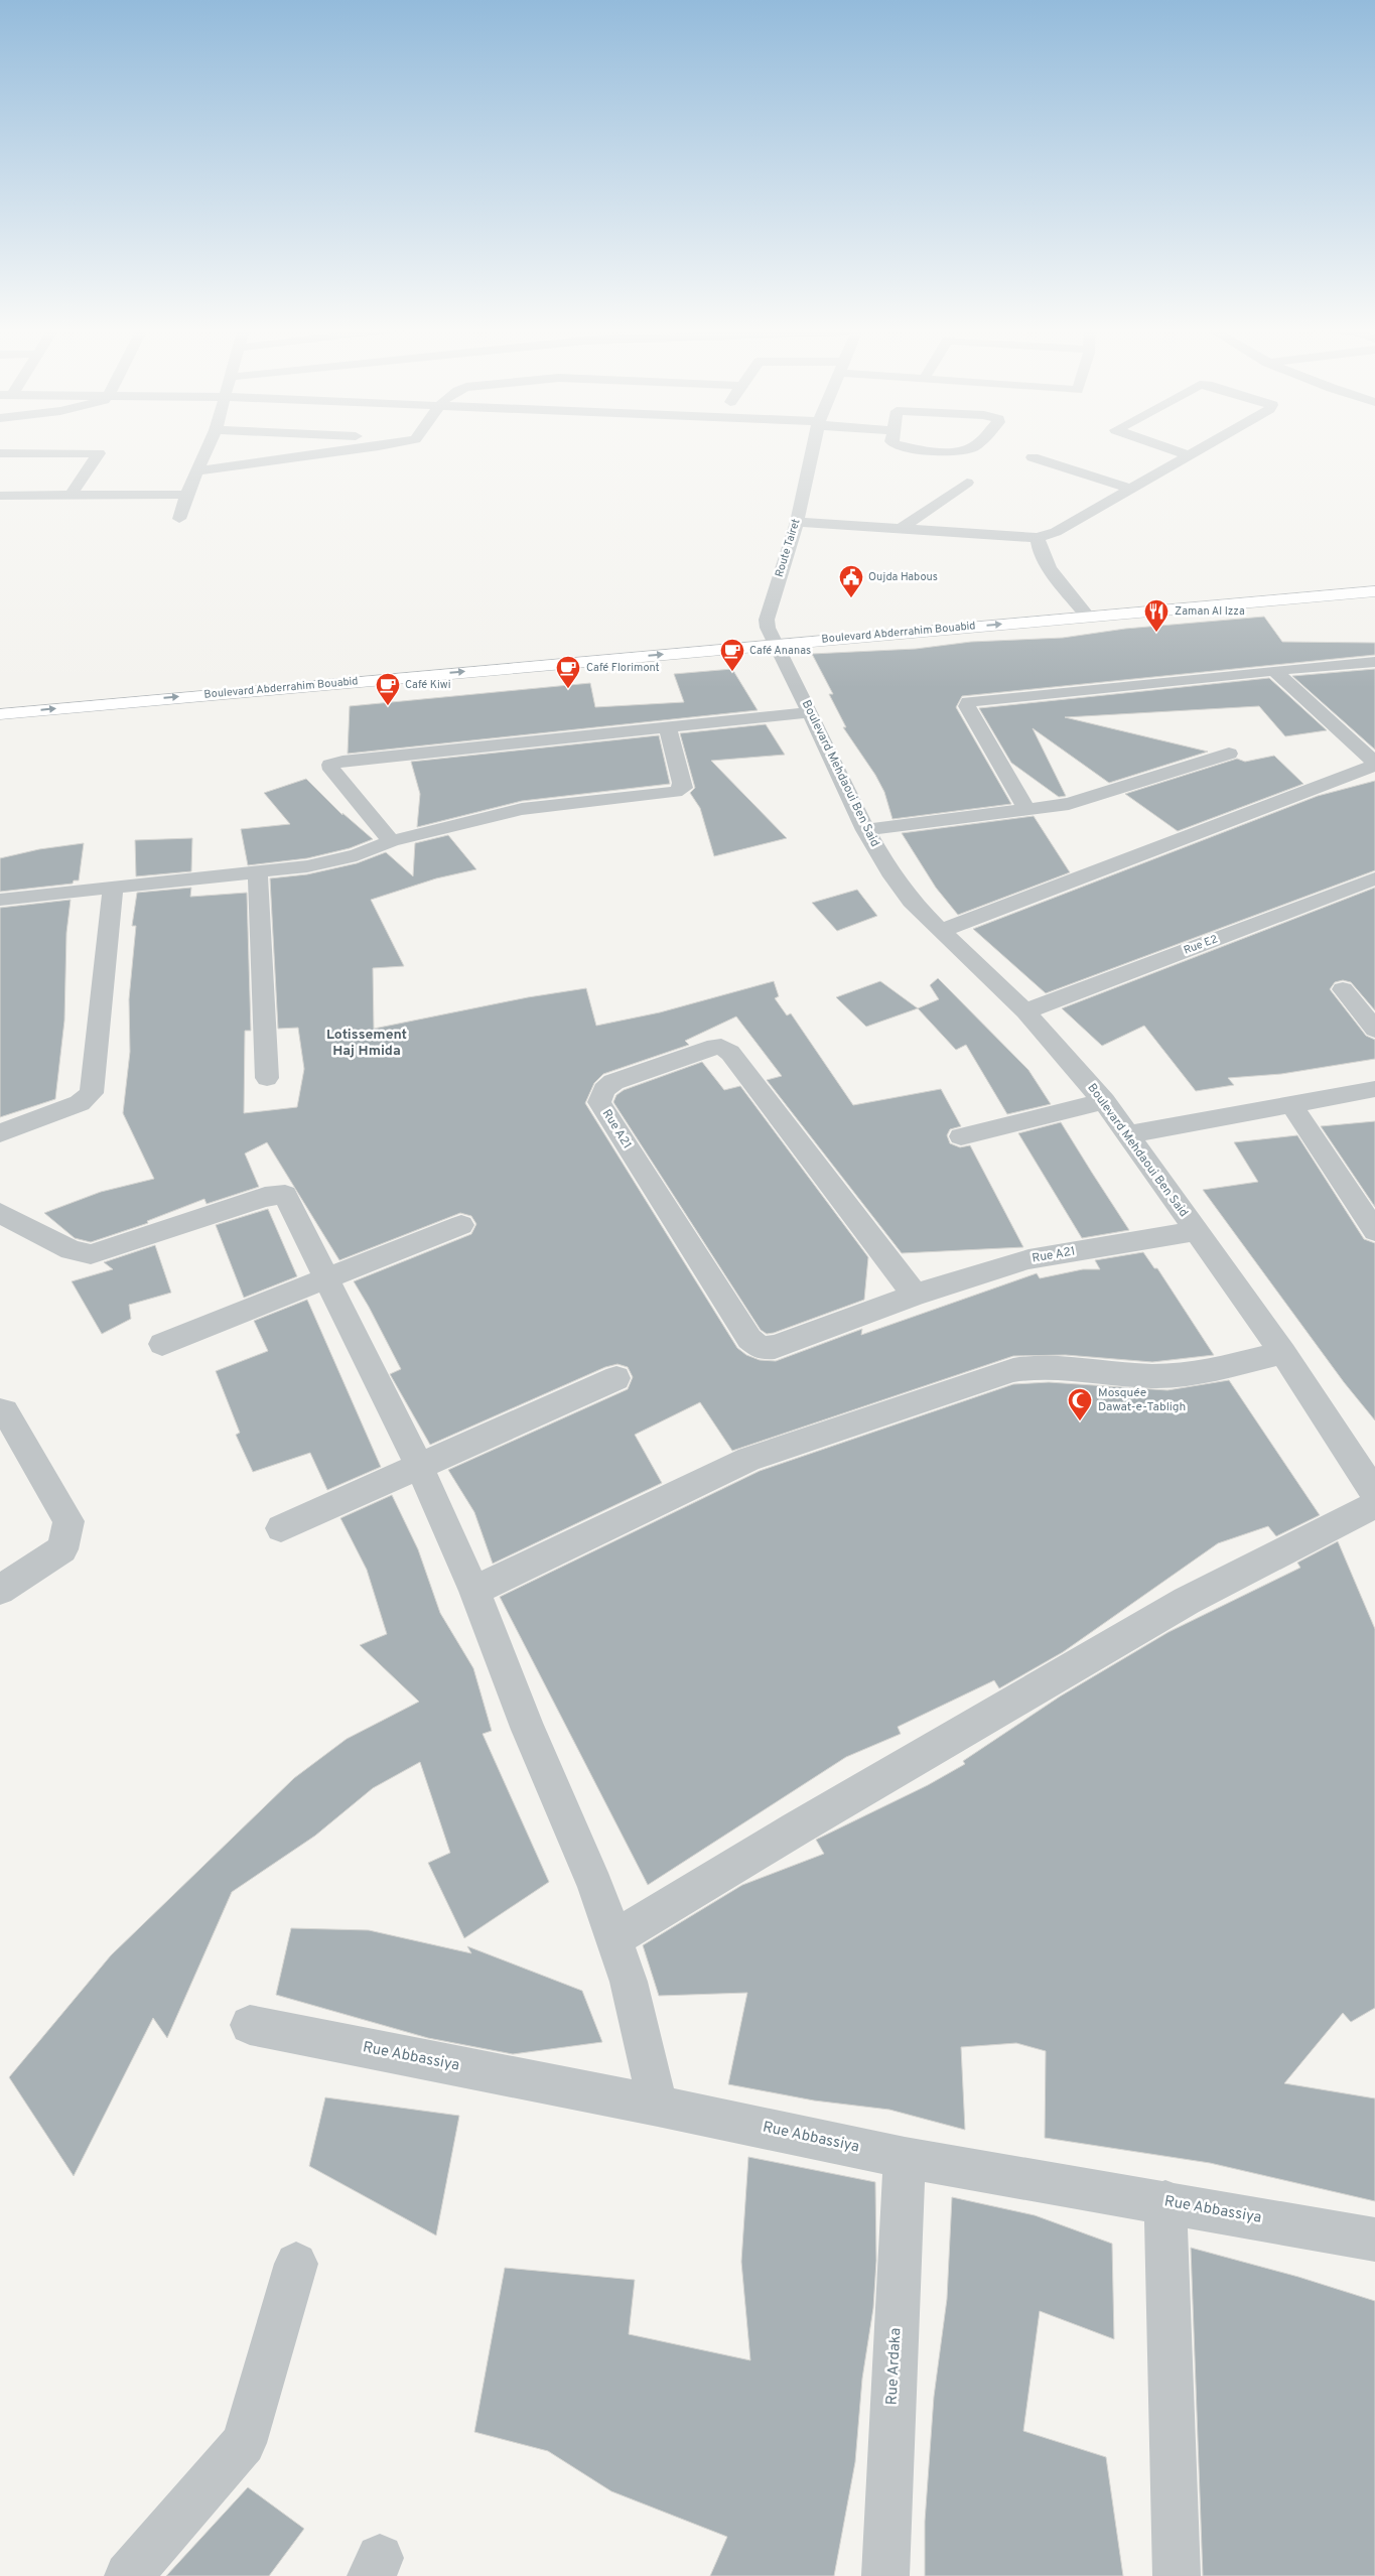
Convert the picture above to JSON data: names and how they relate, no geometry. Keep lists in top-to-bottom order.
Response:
{
  "streets": {
    "main road": ["Boulevard Abderrahim Bouabid"],
    "street": [
      "Route Tairet",
      "Boulevard Mehdaoui Ben Said",
      "Rue E2",
      "Rue A21",
      "Rue Abbassiya",
      "Rue Ardaka"
    ]
  },
  "crossings": [
    ["Route Tairet", "Boulevard Abderrahim Bouabid"],
    ["Route Tairet", "Boulevard Mehdaoui Ben Said"],
    ["Boulevard Abderrahim Bouabid", "Boulevard Mehdaoui Ben Said"],
    ["Boulevard Mehdaoui Ben Said", "Rue E2"],
    ["Boulevard Mehdaoui Ben Said", "Rue A21"],
    ["Rue Abbassiya", "Rue Ardaka"]
  ],
  "one_way": ["Boulevard Abderrahim Bouabid"],
  "districts": ["Lotissement Haj Hmida"],
  "places": {
    "public building": ["Oujda Habous"],
    "restaurant": ["Zaman Al Izza"],
    "cafe": ["Café Ananas", "Café Florimont", "Café Kiwi"],
    "mosque": ["Mosquée Dawat-e-Tabligh"]
  }
}
